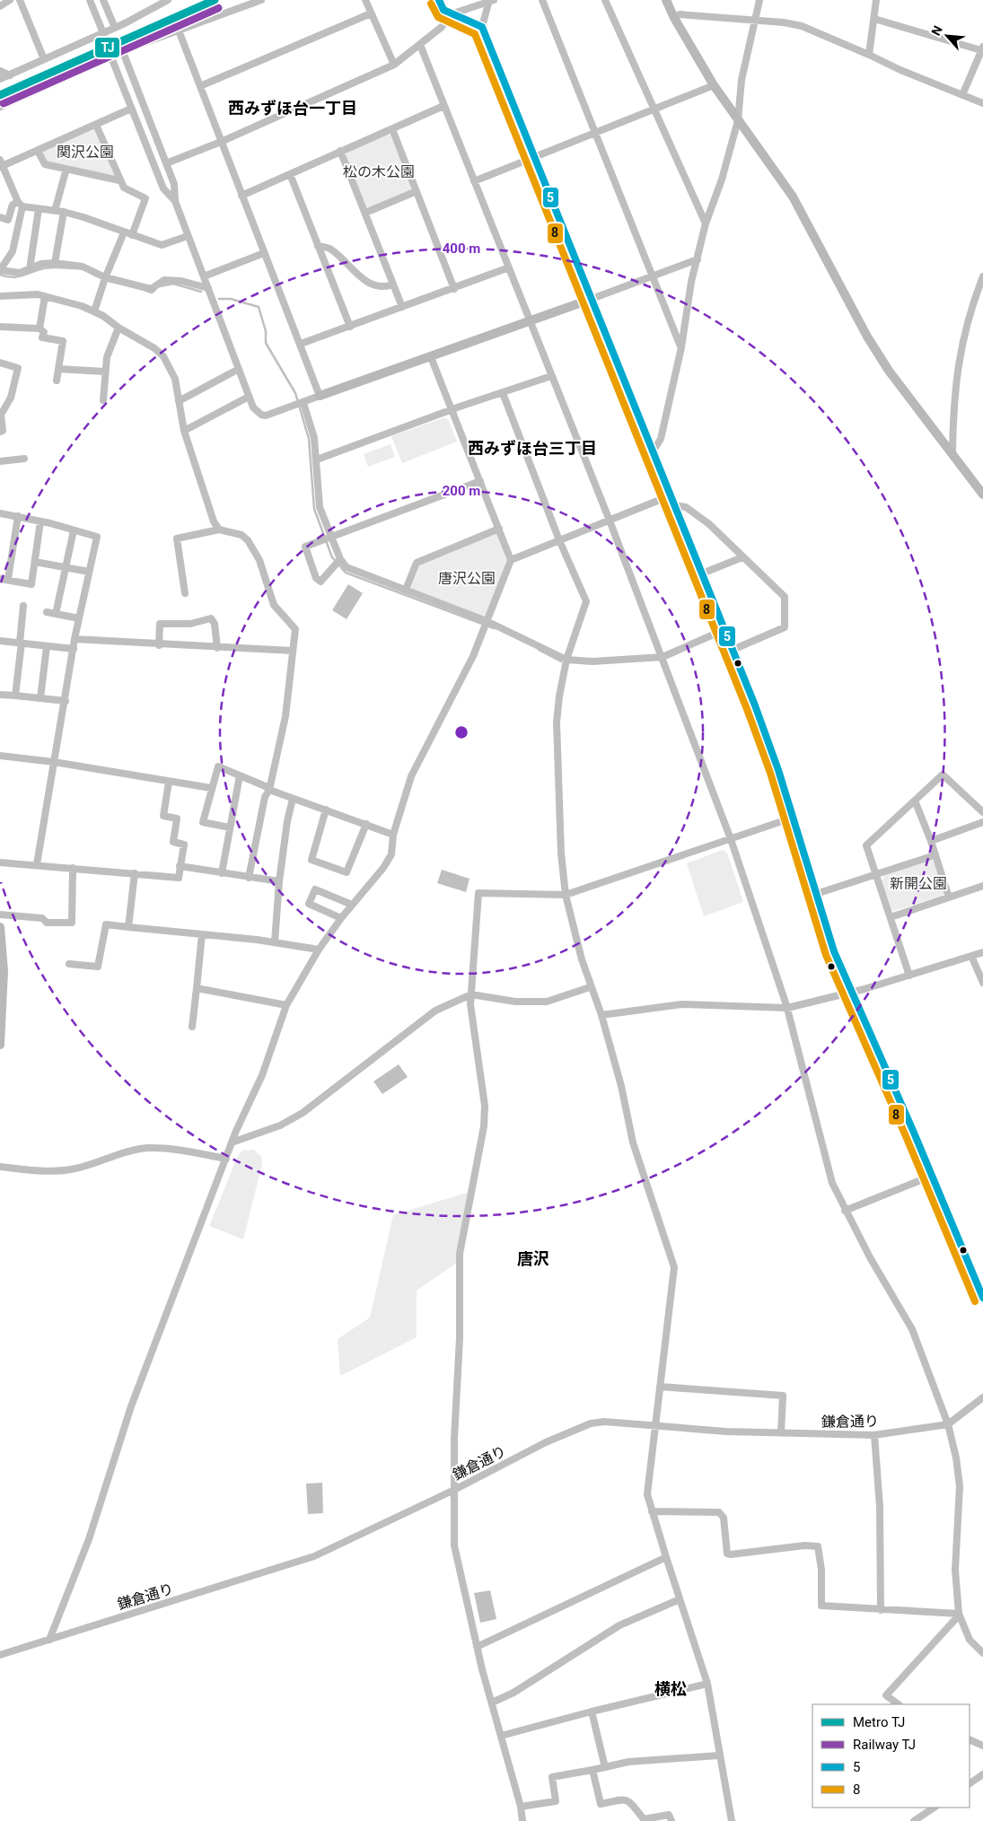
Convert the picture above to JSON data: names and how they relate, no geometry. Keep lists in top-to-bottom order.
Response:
{
  "streets": {
    "street": ["鎌倉通り"]
  },
  "districts": [
    "西みずほ台一丁目",
    "西みずほ台三丁目",
    "唐沢",
    "横松"
  ],
  "parks": [
    "関沢公園",
    "松の木公園",
    "唐沢公園",
    "新開公園"
  ],
  "lines": [
    "metro line TJ",
    "transit line 5",
    "transit line 8",
    "rail line TJ"
  ],
  "legend": [
    "Metro TJ",
    "Railway TJ",
    "5",
    "8"
  ],
  "north": "top left",
  "rings": ["400 m", "200 m"]
}
